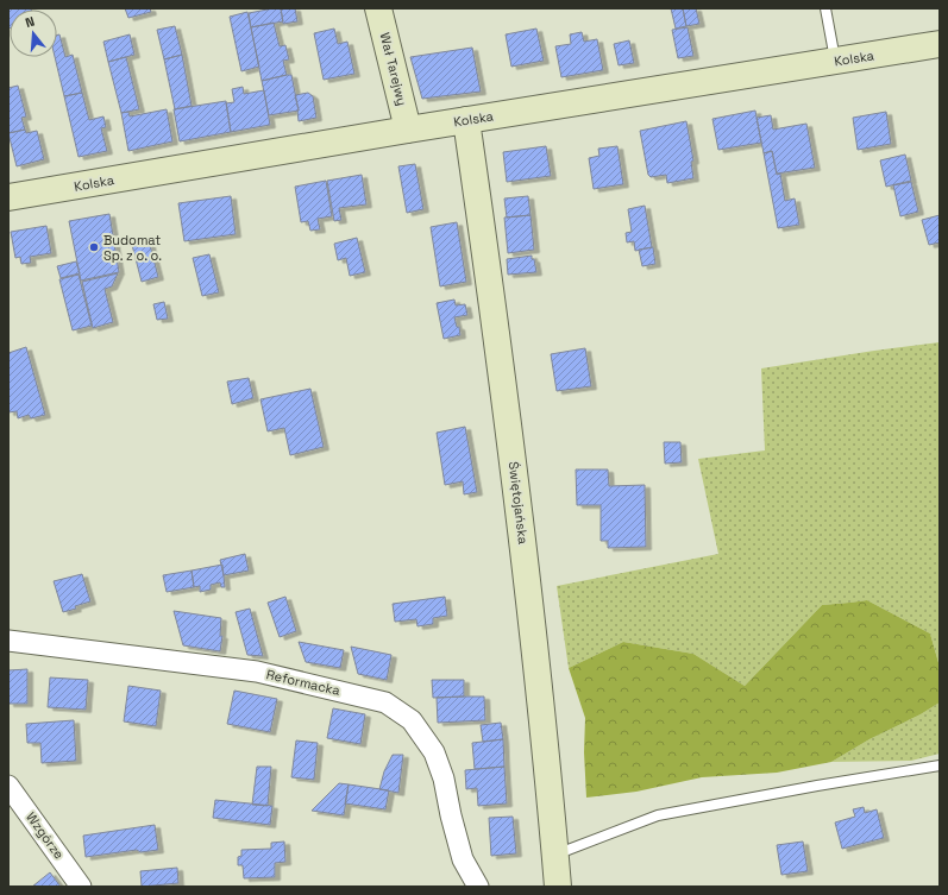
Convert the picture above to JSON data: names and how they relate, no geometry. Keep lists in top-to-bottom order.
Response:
{
  "streets": {
    "street": [
      "Kolska",
      "Wał Tarejwy",
      "Świętojańska",
      "Reformacka",
      "Wzgórze"
    ]
  },
  "crossings": [
    ["Kolska", "Wał Tarejwy"],
    ["Kolska", "Świętojańska"]
  ],
  "places": ["Budomat Sp. z o. o."],
  "north": "top"
}
